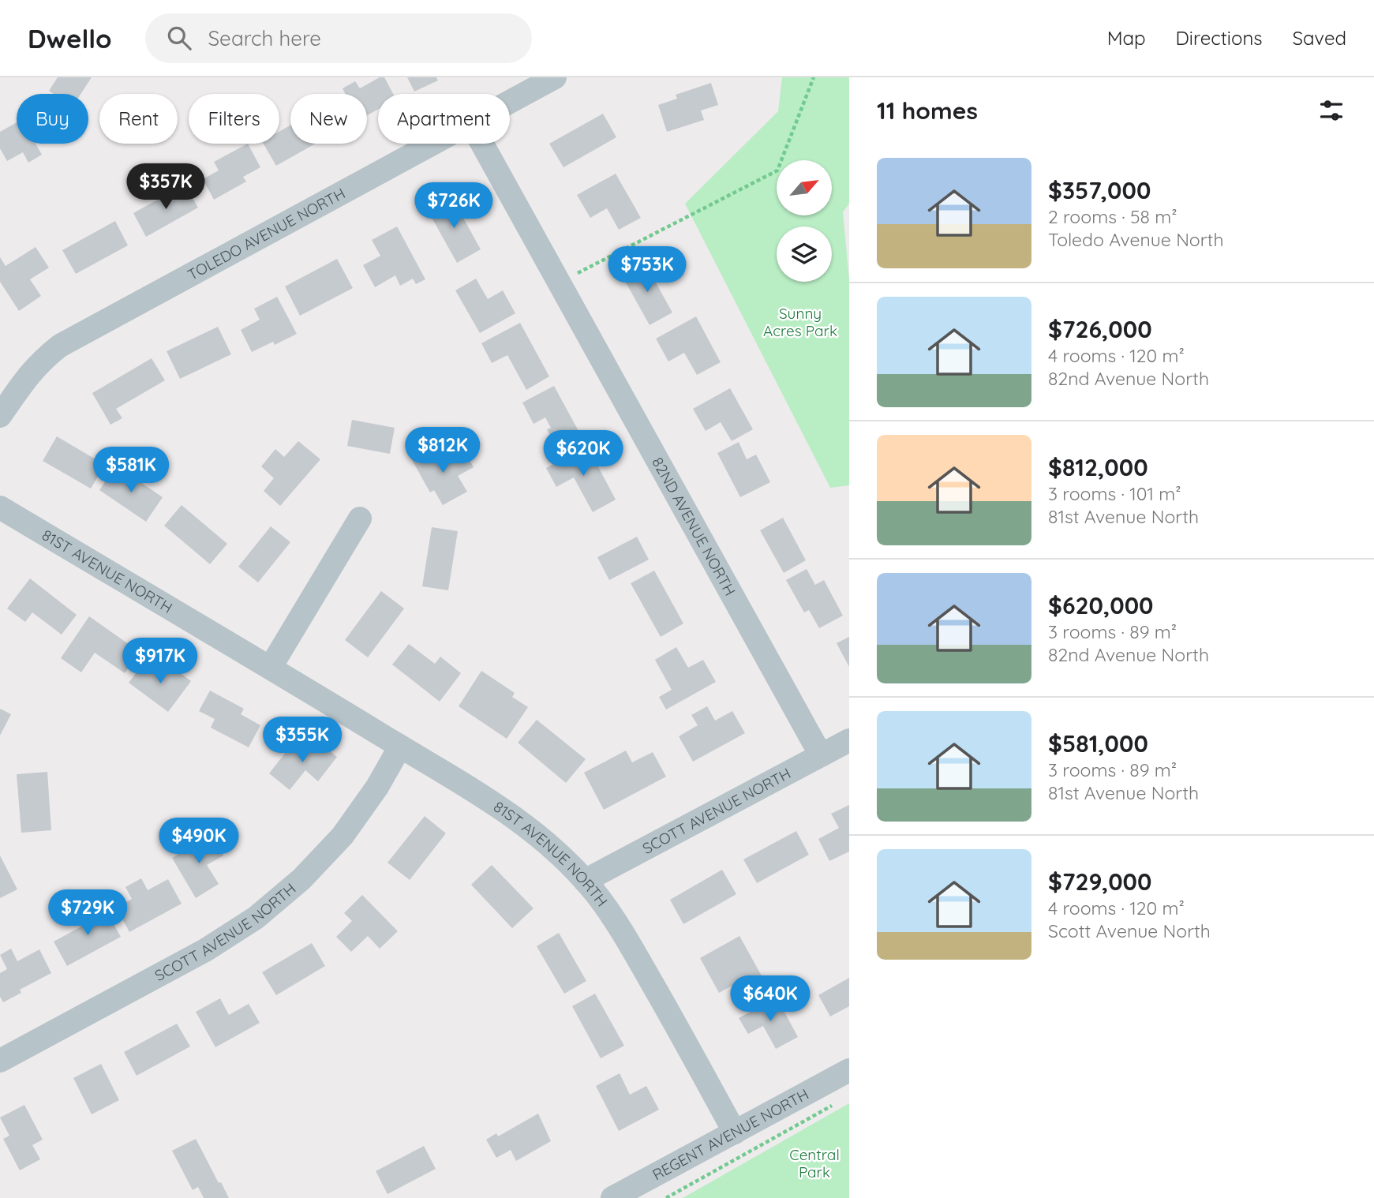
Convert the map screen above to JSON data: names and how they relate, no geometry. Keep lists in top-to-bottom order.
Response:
{
  "streets": {
    "street": [
      "TOLEDO AVENUE NORTH",
      "82ND AVENUE NORTH",
      "81ST AVENUE NORTH",
      "SCOTT AVENUE NORTH",
      "REGENT AVENUE NORTH"
    ]
  },
  "crossings": [
    ["82ND AVENUE NORTH", "SCOTT AVENUE NORTH"],
    ["81ST AVENUE NORTH", "SCOTT AVENUE NORTH"],
    ["81ST AVENUE NORTH", "REGENT AVENUE NORTH"]
  ],
  "parks": ["Sunny Acres Park", "Central Park"],
  "north": "top right",
  "page": {
    "header": "Dwello",
    "search": "Search here",
    "nav": ["Map", "Directions", "Saved"],
    "heading": "11 homes",
    "chip": [
      "Buy",
      "Rent",
      "Filters",
      "New",
      "Apartment"
    ],
    "list": [
      {
        "name": "$357,000",
        "note": "2 rooms · 58 m² · Toledo Avenue North"
      },
      {
        "name": "$726,000",
        "note": "4 rooms · 120 m² · 82nd Avenue North"
      },
      {
        "name": "$812,000",
        "note": "3 rooms · 101 m² · 81st Avenue North"
      },
      {
        "name": "$620,000",
        "note": "3 rooms · 89 m² · 82nd Avenue North"
      },
      {
        "name": "$581,000",
        "note": "3 rooms · 89 m² · 81st Avenue North"
      },
      {
        "name": "$729,000",
        "note": "4 rooms · 120 m² · Scott Avenue North"
      }
    ],
    "price": [
      "$357K",
      "$726K",
      "$753K",
      "$812K",
      "$620K",
      "$581K",
      "$917K",
      "$355K",
      "$490K",
      "$729K",
      "$640K"
    ]
  }
}
